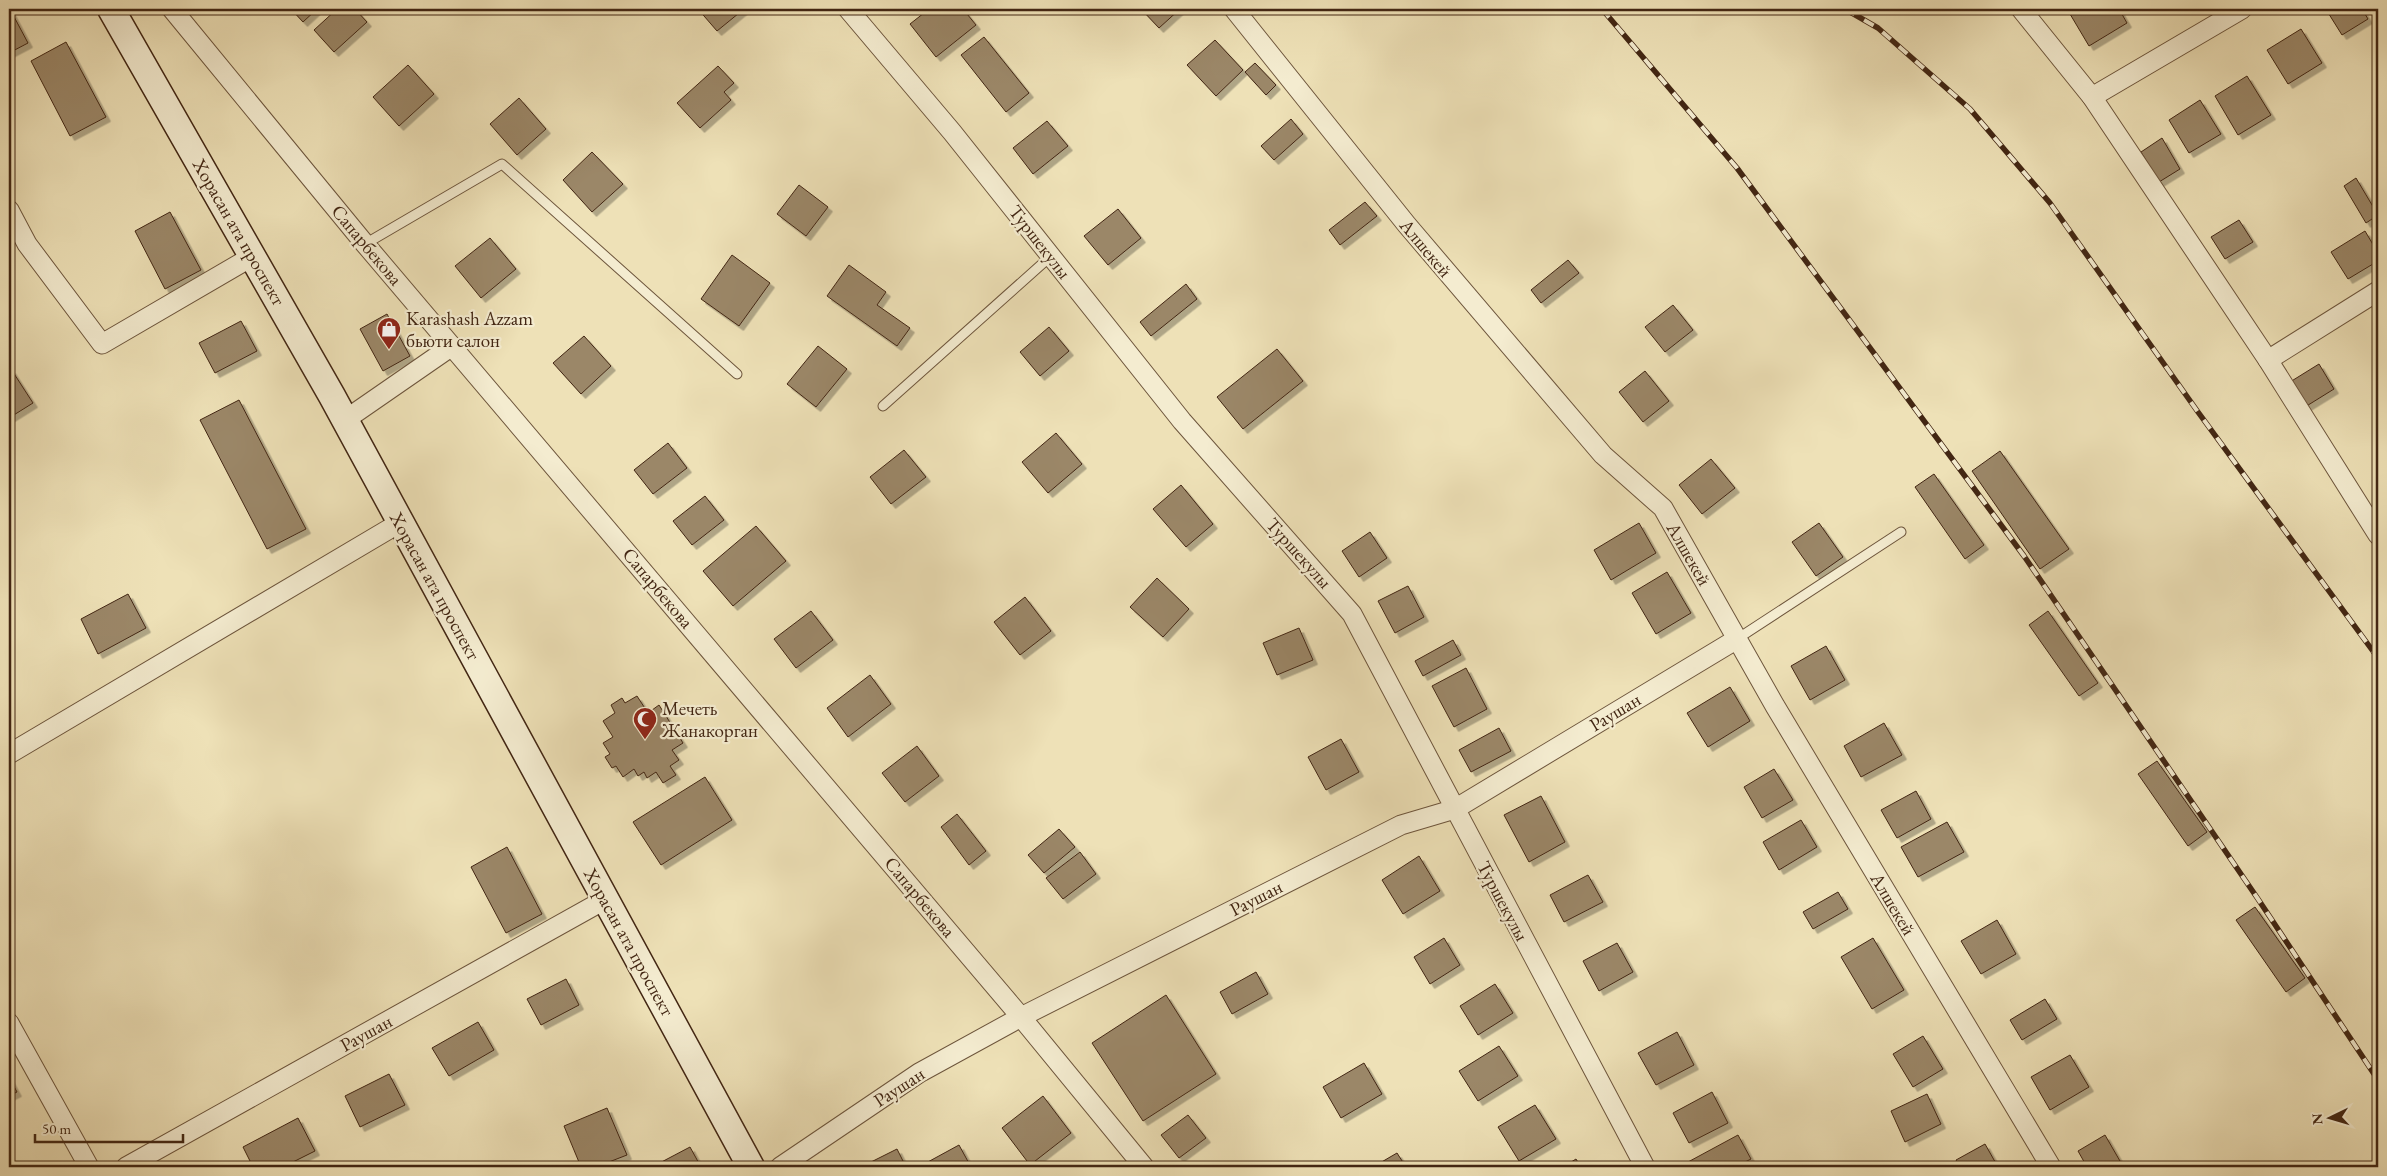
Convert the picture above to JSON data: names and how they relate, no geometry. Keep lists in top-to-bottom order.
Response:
{
  "streets": {
    "main road": ["Хорасан ата проспект"],
    "street": [
      "Туршекулы",
      "Сапарбекова",
      "Алшекей",
      "Раушан"
    ]
  },
  "crossings": [
    ["Хорасан ата проспект", "Раушан"],
    ["Туршекулы", "Раушан"],
    ["Сапарбекова", "Раушан"],
    ["Алшекей", "Раушан"]
  ],
  "places": {
    "shop": ["Karashash Azzam бьюти салон"],
    "mosque": ["Мечеть Жанакорган"]
  },
  "scale_bar": "50 m",
  "north": "left"
}
